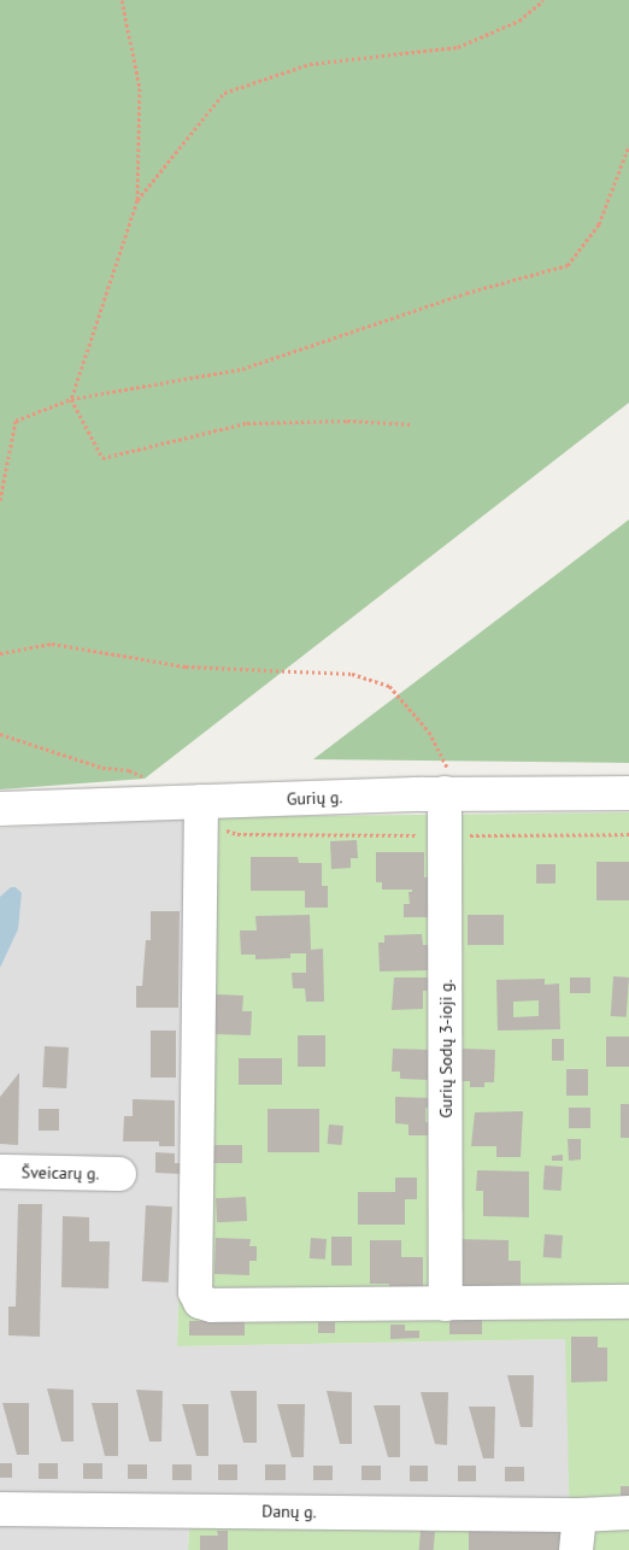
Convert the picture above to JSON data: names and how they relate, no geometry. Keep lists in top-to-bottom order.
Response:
{
  "streets": {
    "street": [
      "Gurių g.",
      "Gurių Sodų 3-ioji g.",
      "Šveicarų g.",
      "Danų g."
    ]
  },
  "crossings": [
    ["Gurių g.", "Gurių Sodų 3-ioji g."]
  ]
}
